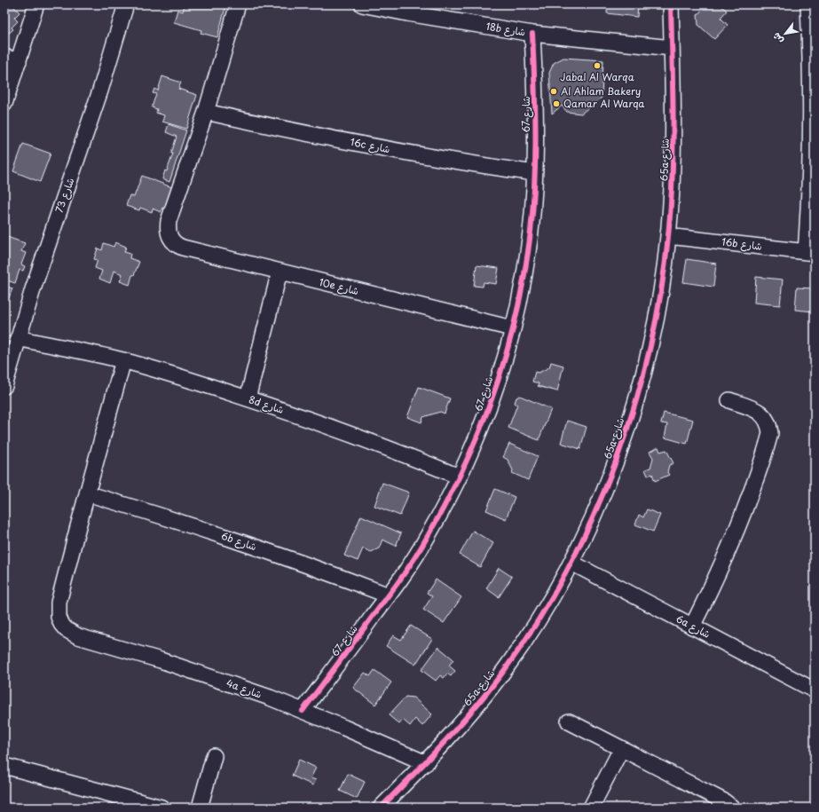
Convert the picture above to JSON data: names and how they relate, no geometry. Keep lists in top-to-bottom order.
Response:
{
  "streets": {
    "street": [
      "18b شارع",
      "شارع 67",
      "16c شارع",
      "65a شارع",
      "شارع 73",
      "16b شارع",
      "10e شارع",
      "8d شارع",
      "6b شارع",
      "6a شارع",
      "4a شارع"
    ]
  },
  "crossings": [
    ["18b شارع", "شارع 67"],
    ["18b شارع", "65a شارع"],
    ["شارع 67", "16c شارع"],
    ["شارع 67", "10e شارع"],
    ["شارع 67", "8d شارع"],
    ["شارع 67", "6b شارع"],
    ["شارع 67", "4a شارع"],
    ["16c شارع", "10e شارع"],
    ["65a شارع", "16b شارع"],
    ["65a شارع", "6a شارع"],
    ["65a شارع", "4a شارع"],
    ["شارع 73", "8d شارع"],
    ["6b شارع", "4a شارع"]
  ],
  "places": ["Jabal Al Warqa", "Al Ahlam Bakery", "Qamar Al Warqa"],
  "north": "bottom left"
}
